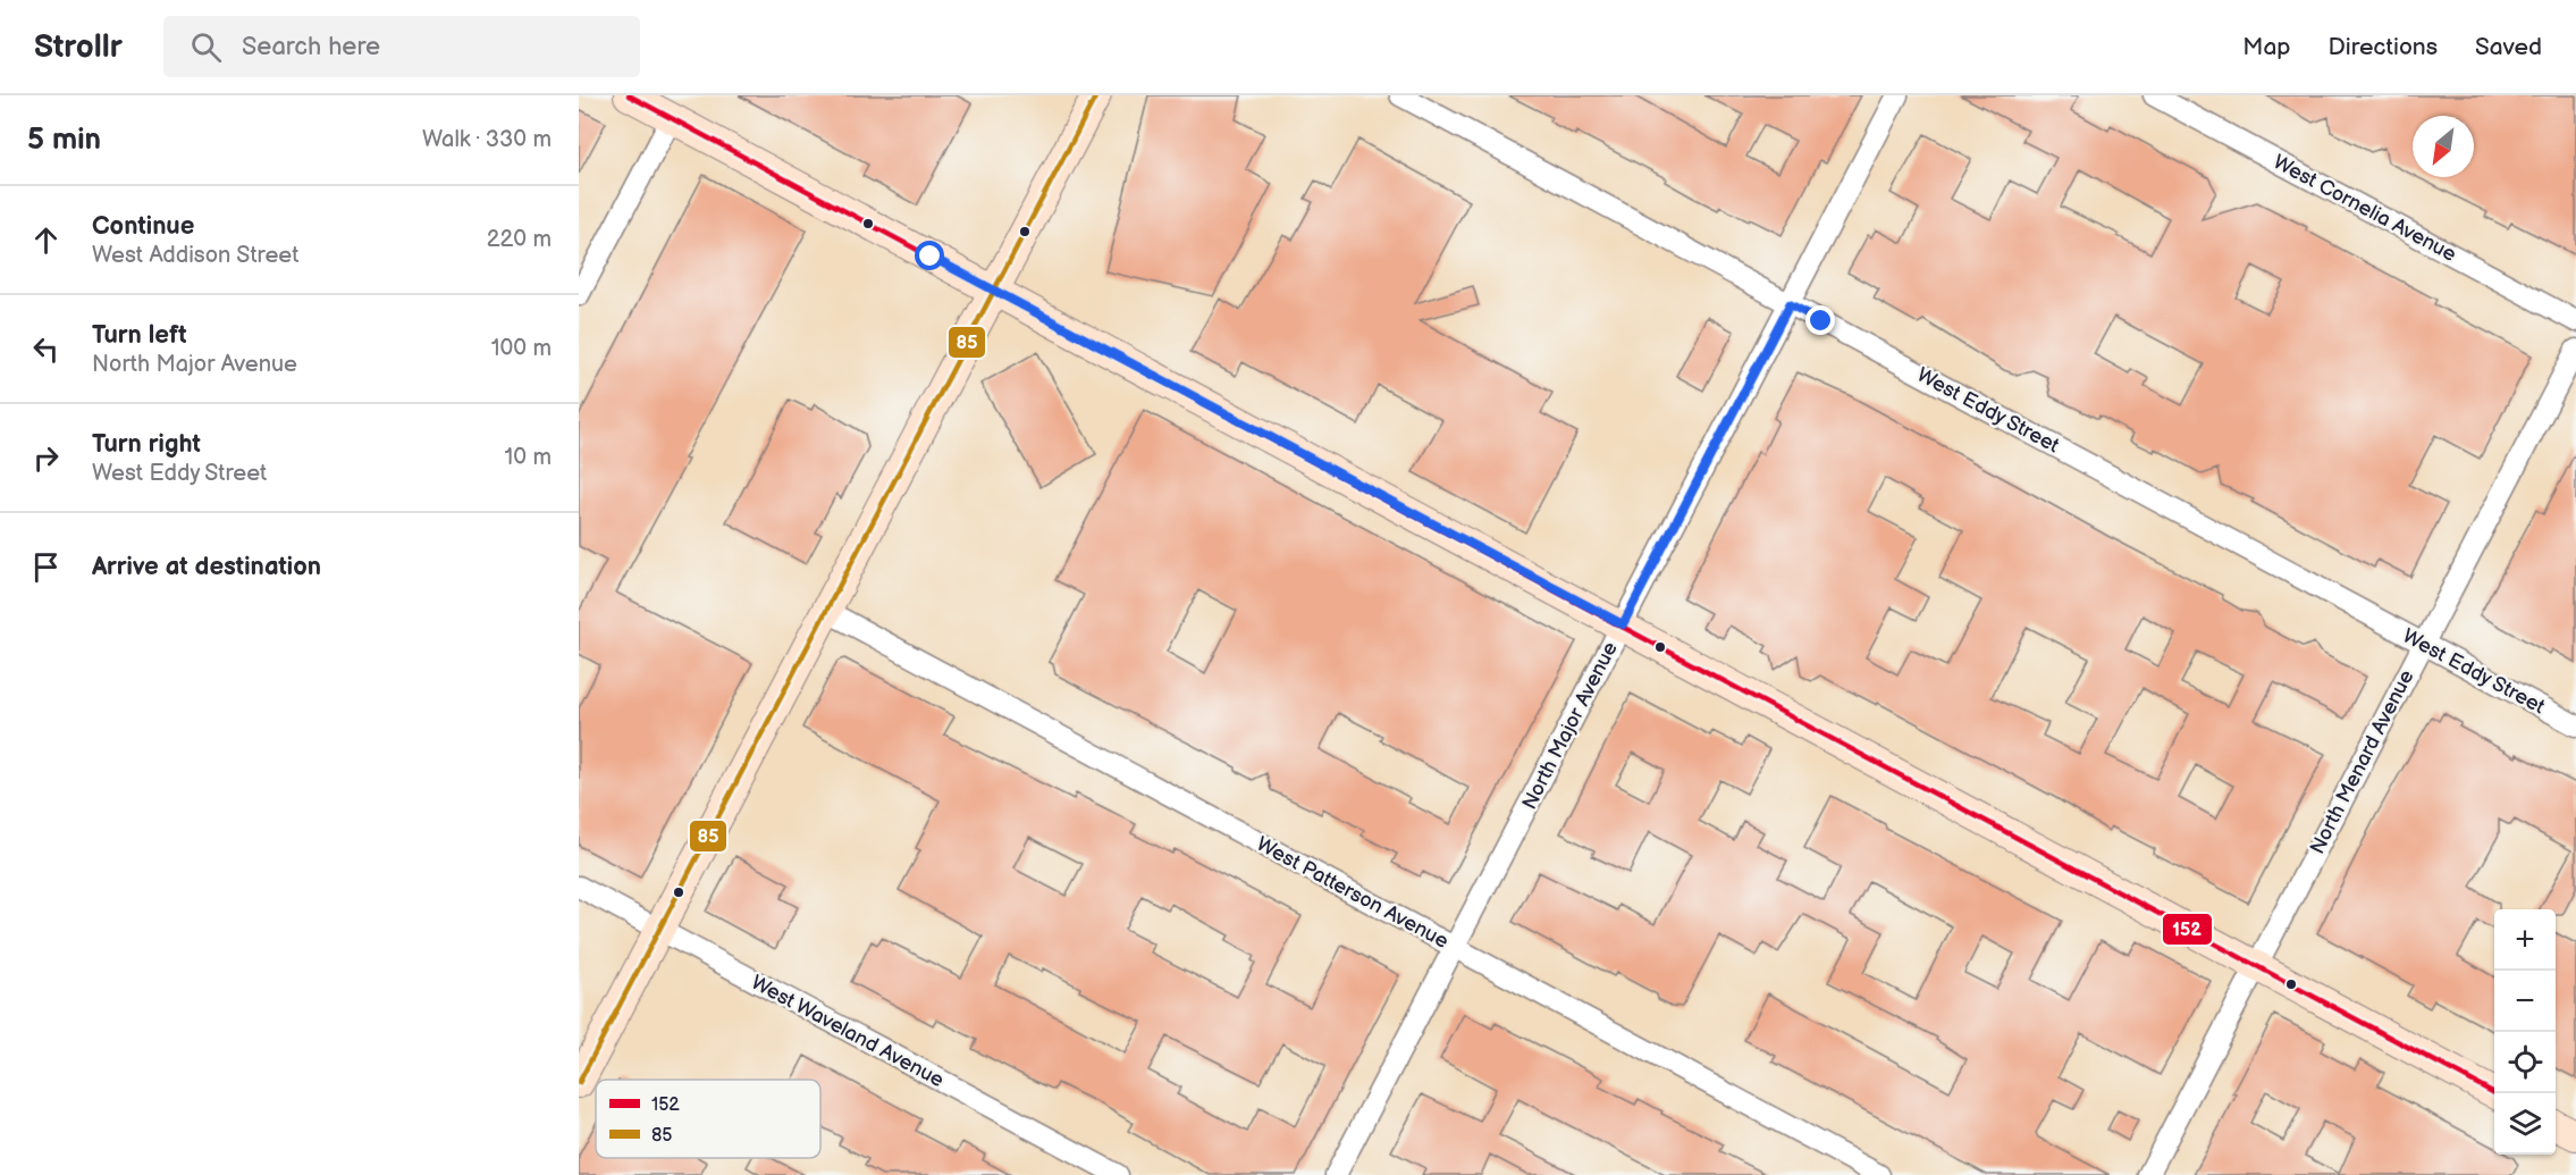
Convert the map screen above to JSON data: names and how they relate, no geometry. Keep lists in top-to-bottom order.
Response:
{
  "streets": {
    "street": [
      "West Cornelia Avenue",
      "West Eddy Street",
      "North Major Avenue",
      "North Menard Avenue",
      "West Patterson Avenue",
      "West Waveland Avenue"
    ]
  },
  "crossings": [
    ["West Eddy Street", "North Major Avenue"],
    ["West Eddy Street", "North Menard Avenue"],
    ["North Major Avenue", "West Patterson Avenue"]
  ],
  "lines": ["transit line 152", "transit line 85"],
  "legend": ["152", "85"],
  "north": "bottom left",
  "page": {
    "header": "Strollr",
    "search": "Search here",
    "nav": ["Map", "Directions", "Saved"],
    "heading": ["5 min", "Walk · 330 m"],
    "list": [
      ["Continue", "West Addison Street", "220 m"],
      ["Turn left", "North Major Avenue", "100 m"],
      ["Turn right", "West Eddy Street", "10 m"],
      "Arrive at destination"
    ],
    "map_buttons": ["+", "−"]
  }
}
